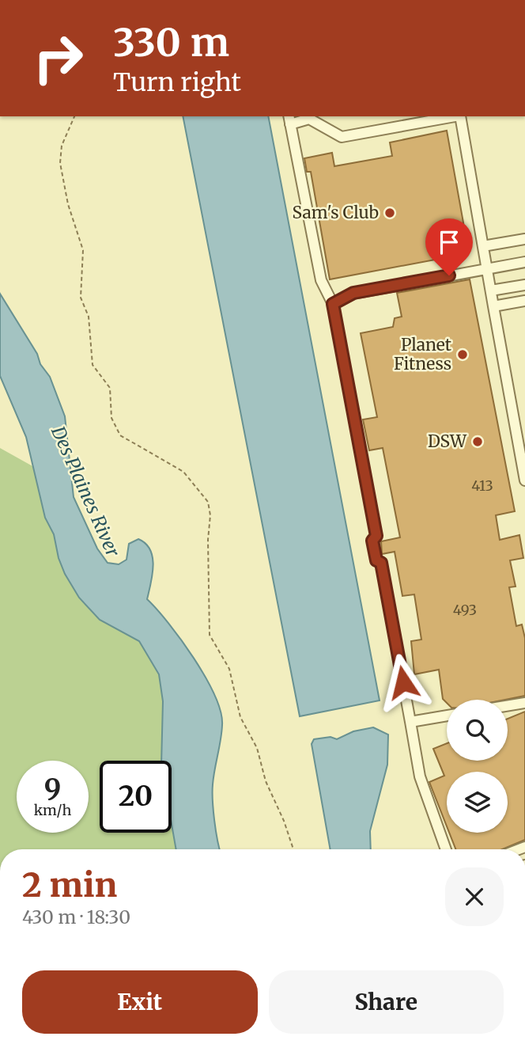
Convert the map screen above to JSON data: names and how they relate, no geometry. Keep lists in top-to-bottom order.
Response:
{
  "water": ["Des Plaines River"],
  "places": ["Sam's Club", "Planet Fitness", "DSW"],
  "house_numbers": ["413", "493"],
  "page": {
    "turn": ["330 m", "Turn right"],
    "speed": "9 km/h",
    "limit": "20",
    "heading": ["2 min", "430 m · 18:30"],
    "buttons": ["Exit", "Share"]
  }
}
